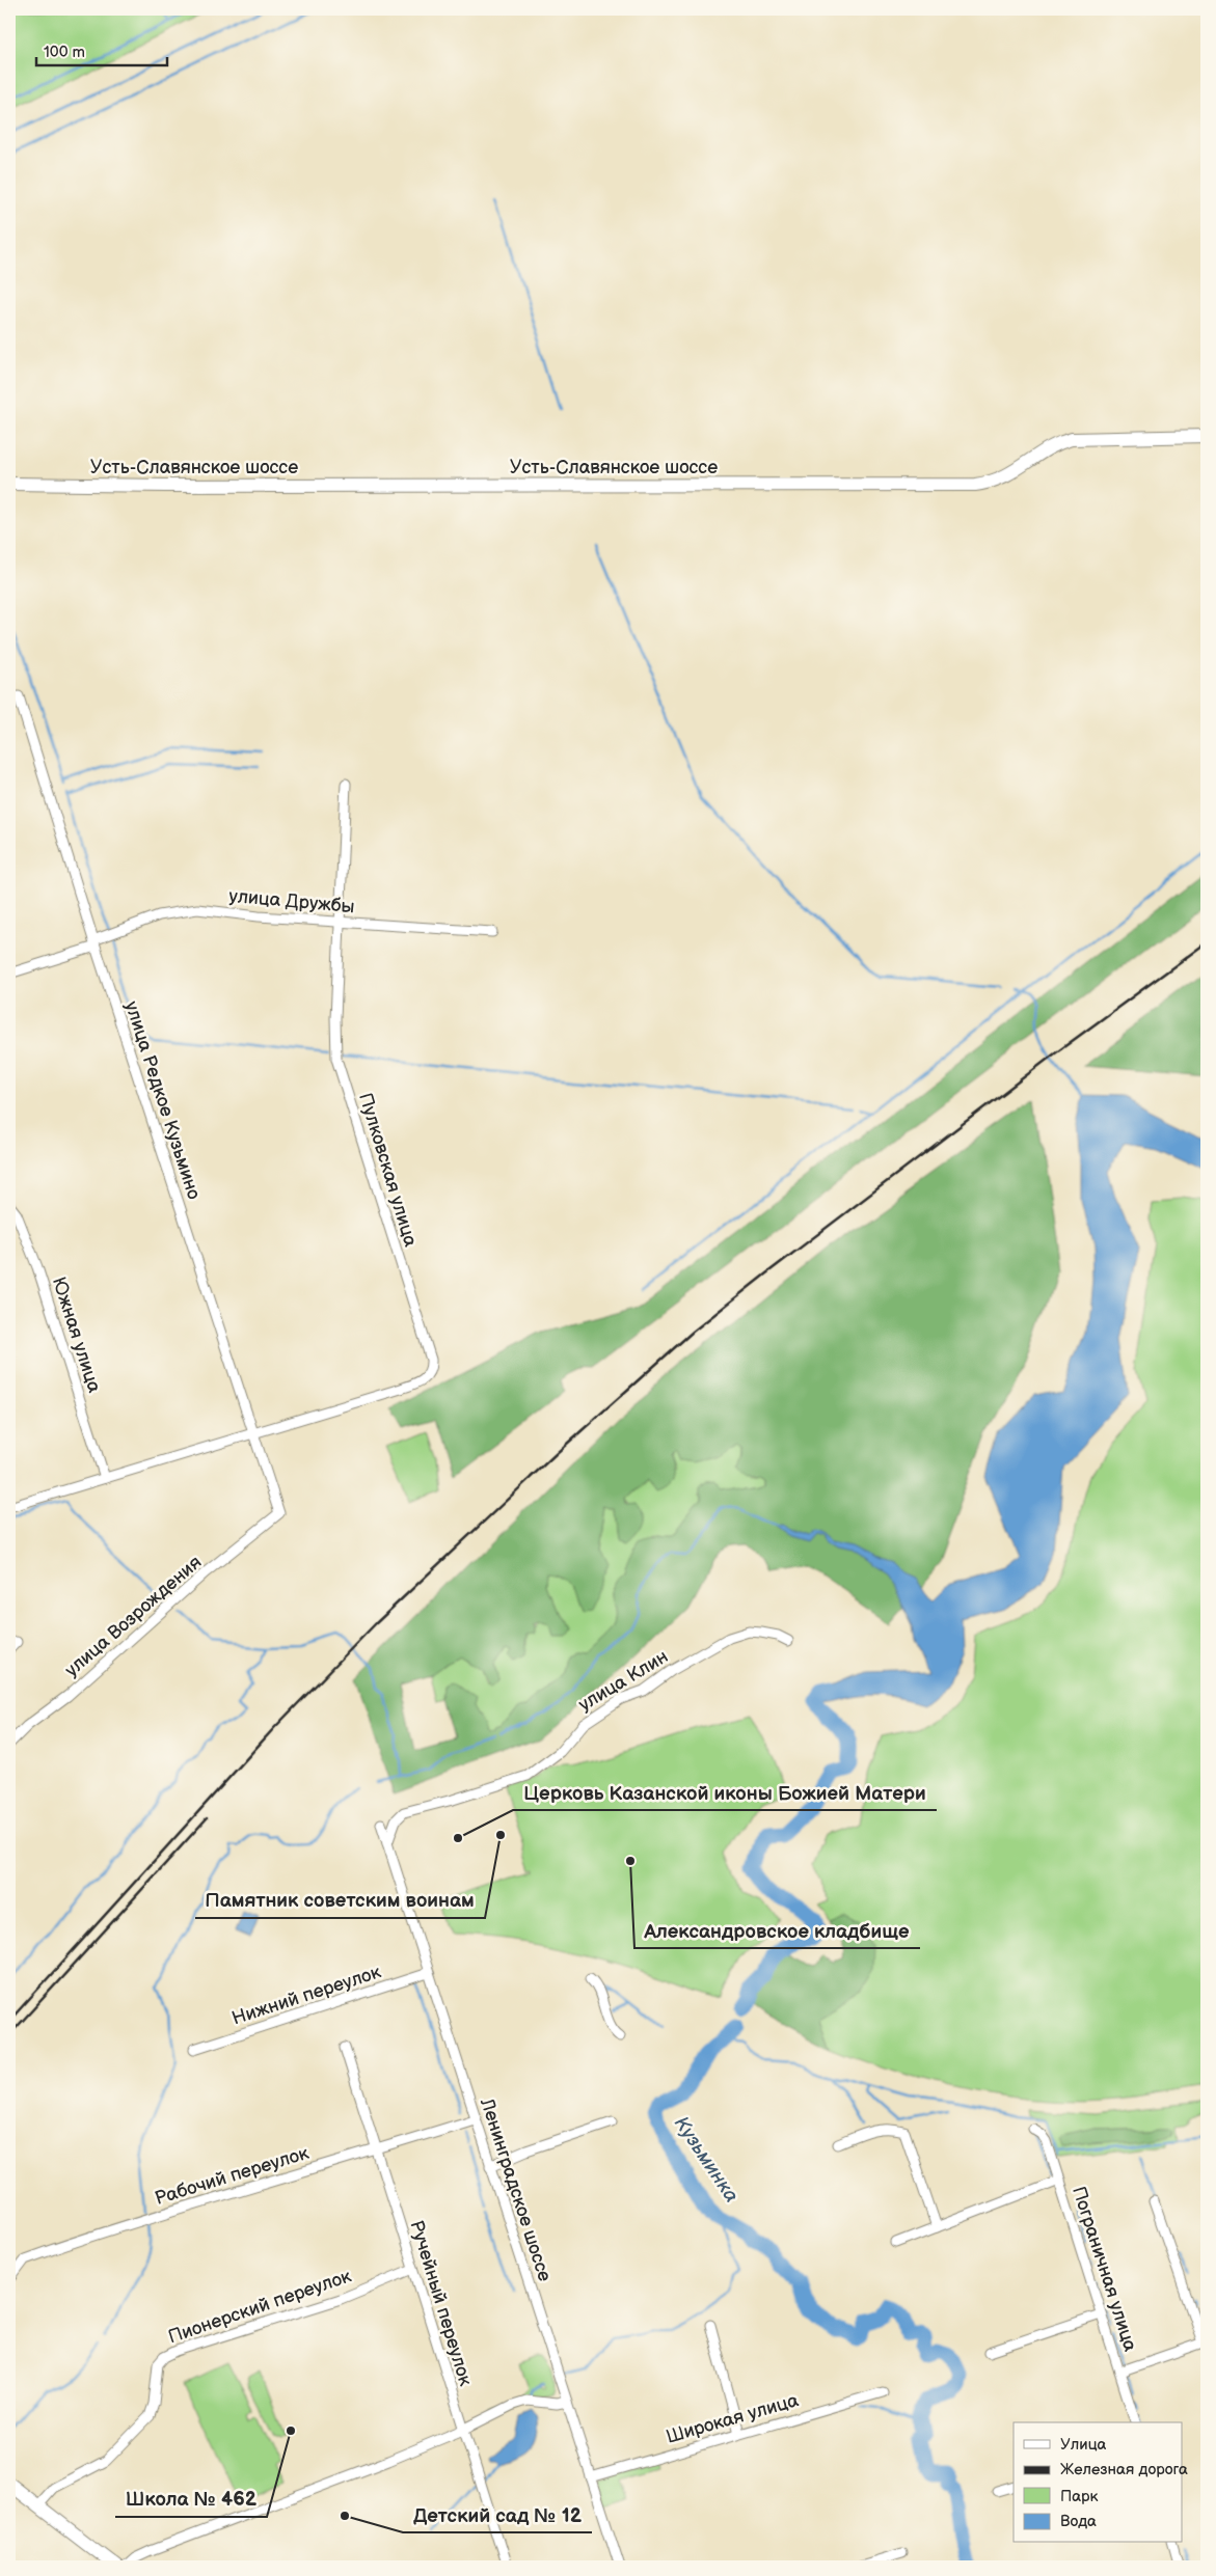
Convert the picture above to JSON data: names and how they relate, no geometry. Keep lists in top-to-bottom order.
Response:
{
  "streets": {
    "street": [
      "Усть-Славянское шоссе",
      "улица Дружбы",
      "улица Редкое Кузьмино",
      "Пулковская улица",
      "Южная улица",
      "улица Возрождения",
      "улица Клин",
      "Нижний переулок",
      "Рабочий переулок",
      "Ленинградское шоссе",
      "Пограничная улица",
      "Ручейный переулок",
      "Пионерский переулок",
      "Широкая улица"
    ]
  },
  "crossings": [
    ["улица Дружбы", "улица Редкое Кузьмино"],
    ["улица Дружбы", "Пулковская улица"],
    ["улица Редкое Кузьмино", "Пулковская улица"],
    ["улица Редкое Кузьмино", "улица Возрождения"],
    ["улица Клин", "Ленинградское шоссе"],
    ["Нижний переулок", "Ленинградское шоссе"],
    ["Рабочий переулок", "Ленинградское шоссе"],
    ["Рабочий переулок", "Ручейный переулок"],
    ["Ленинградское шоссе", "Широкая улица"],
    ["Ручейный переулок", "Пионерский переулок"]
  ],
  "water": ["Кузьминка"],
  "places": [
    "Памятник советским воинам",
    "Церковь Казанской иконы Божией Матери",
    "Александровское кладбище",
    "Школа № 462",
    "Детский сад № 12"
  ],
  "legend": [
    "Улица",
    "Железная дорога",
    "Парк",
    "Вода"
  ],
  "scale_bar": "100 m"
}
